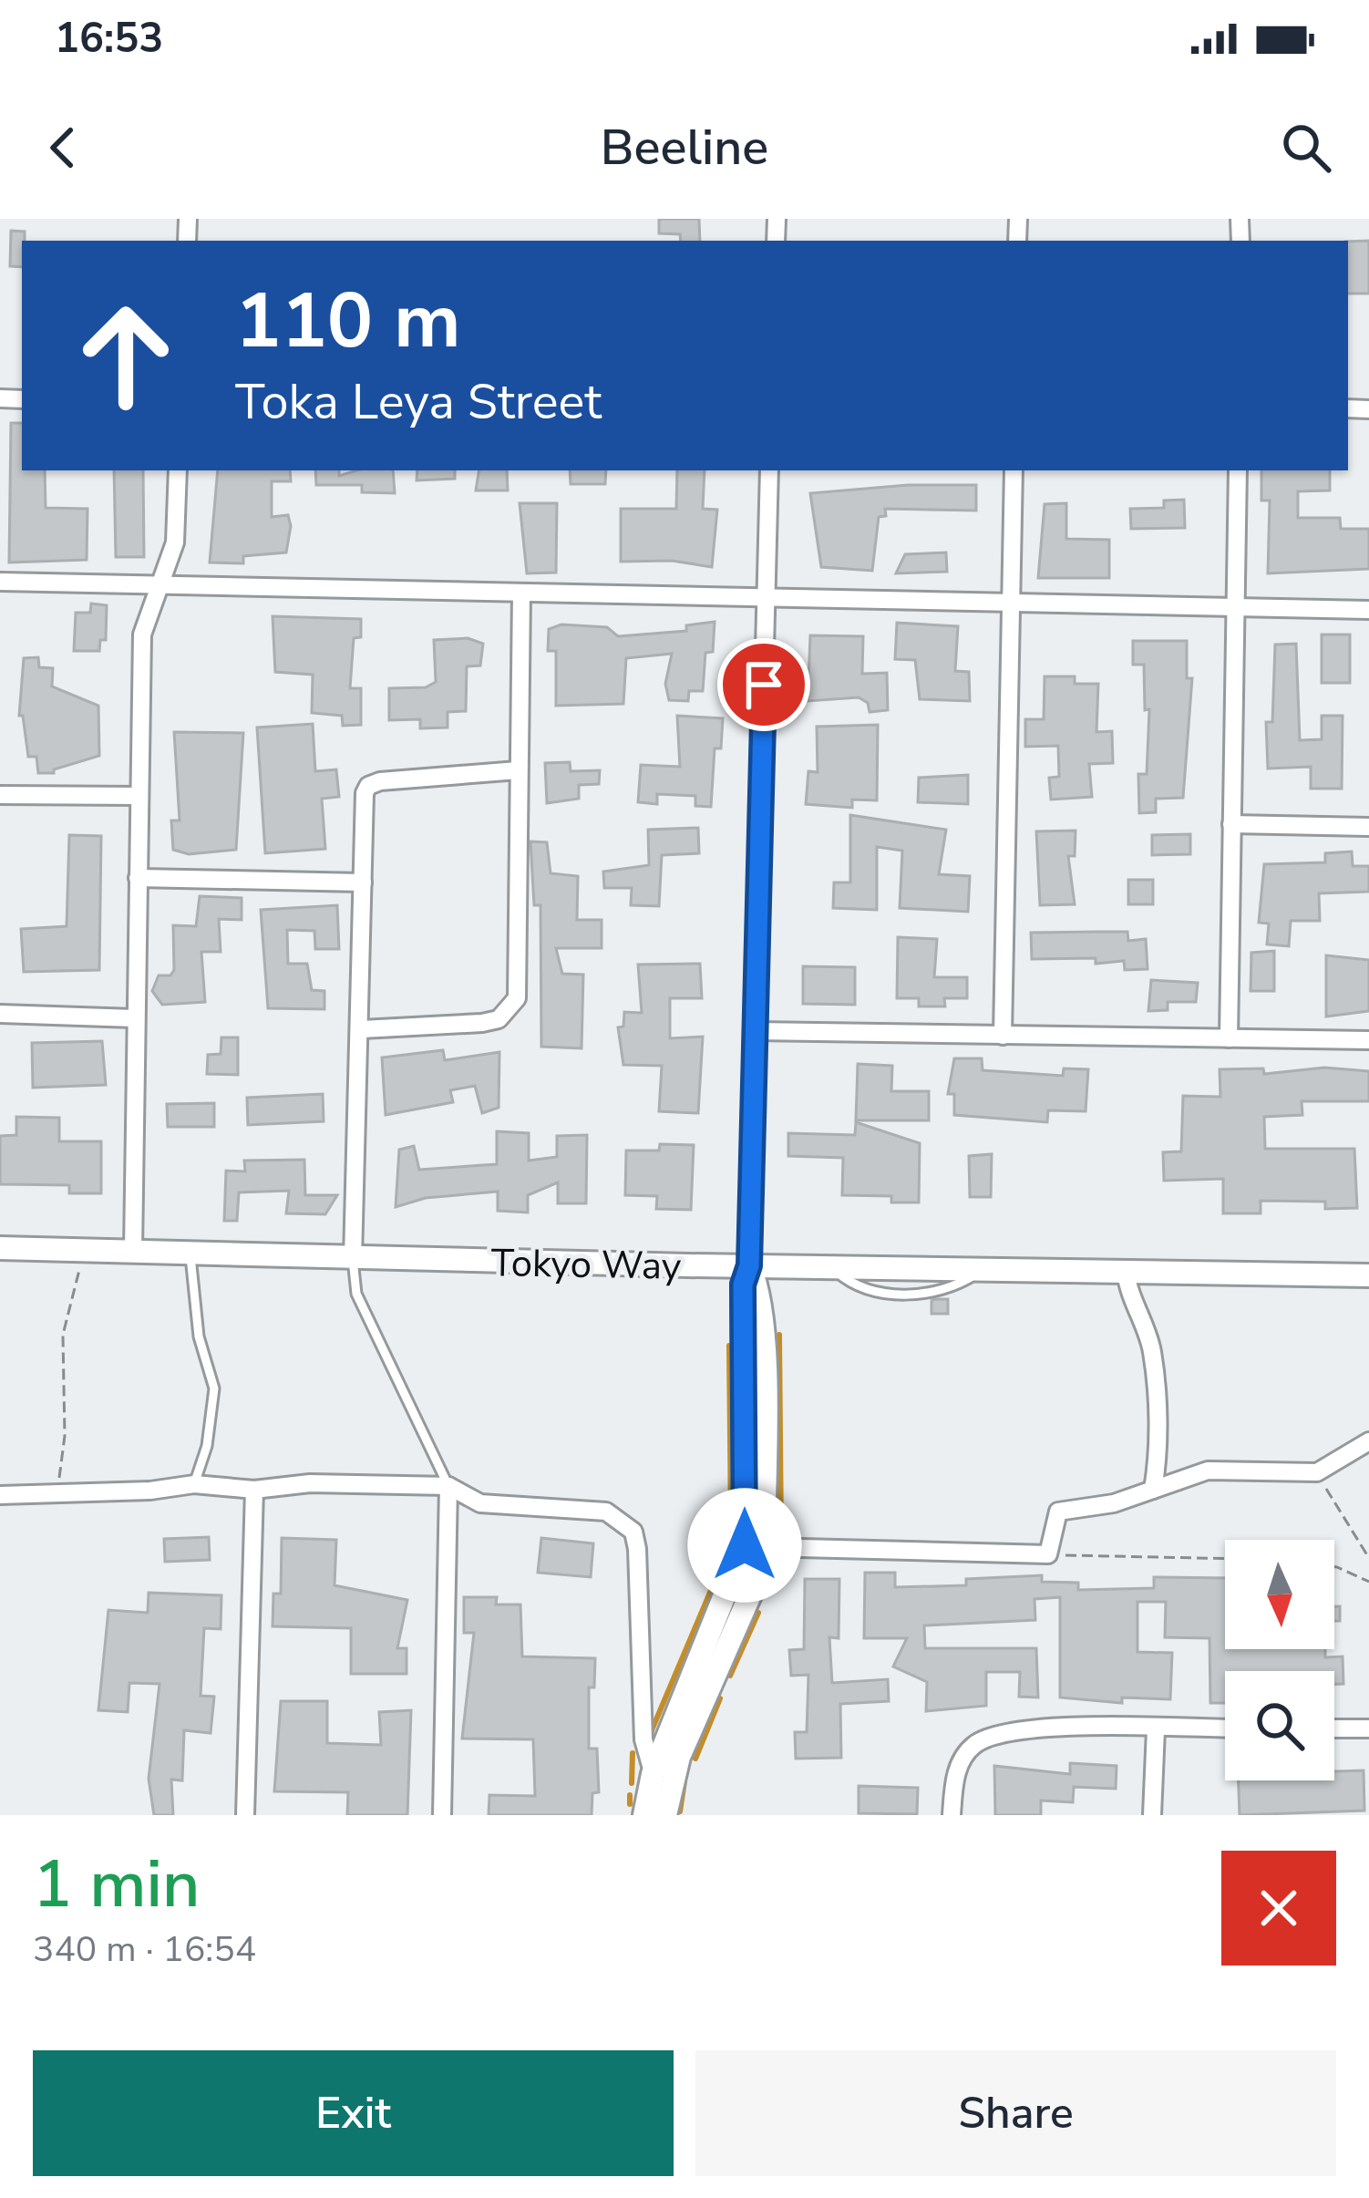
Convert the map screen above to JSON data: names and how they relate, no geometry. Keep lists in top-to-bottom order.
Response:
{
  "streets": {
    "main road": ["Tokyo Way"]
  },
  "north": "bottom",
  "page": {
    "status": "16:53",
    "header": "Beeline",
    "turn": ["110 m", "Toka Leya Street"],
    "heading": ["1 min", "340 m · 16:54"],
    "buttons": ["Exit", "Share"]
  }
}
